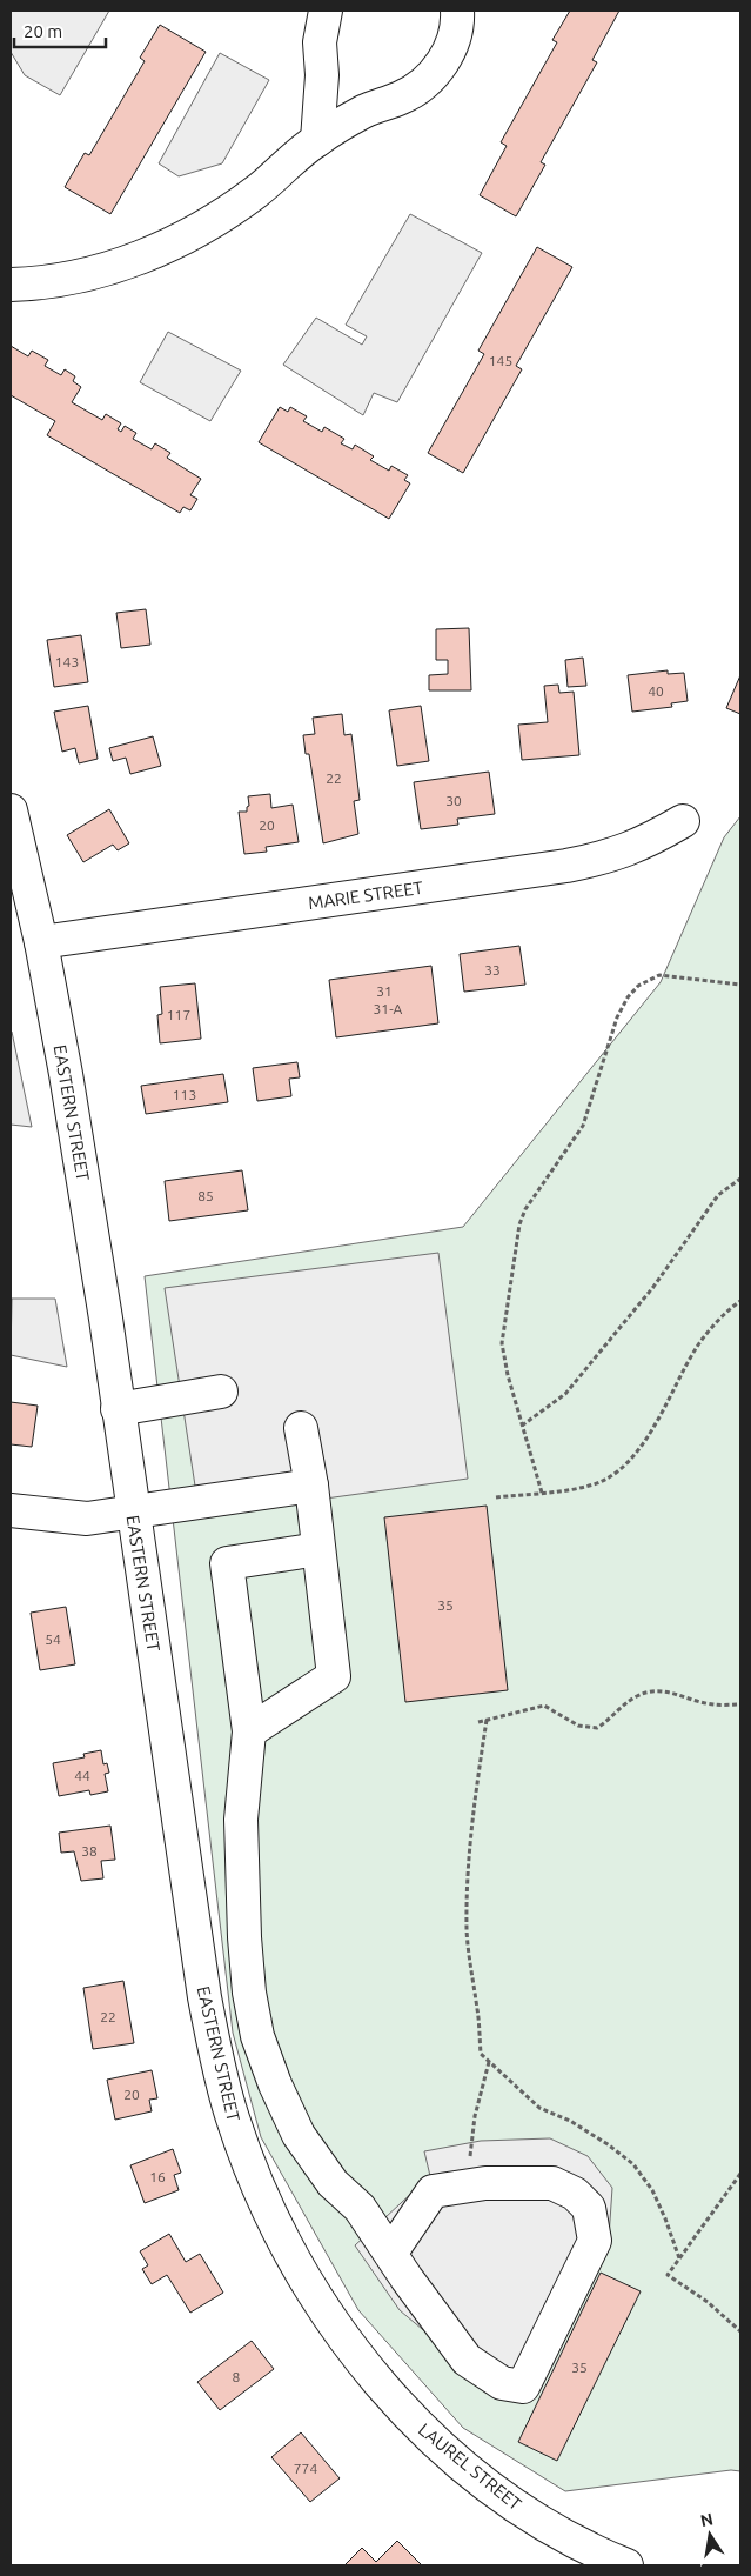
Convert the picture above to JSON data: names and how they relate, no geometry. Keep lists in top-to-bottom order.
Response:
{
  "streets": {
    "street": ["MARIE STREET", "EASTERN STREET", "LAUREL STREET"]
  },
  "crossings": [
    ["MARIE STREET", "EASTERN STREET"],
    ["EASTERN STREET", "LAUREL STREET"]
  ],
  "house_numbers": [
    "145",
    "143",
    "40",
    "22",
    "30",
    "20",
    "33",
    "31",
    "31-A",
    "117",
    "113",
    "85",
    "35",
    "54",
    "44",
    "38",
    "22",
    "20",
    "16",
    "35",
    "8",
    "774"
  ],
  "scale_bar": "20 m",
  "north": "top"
}
